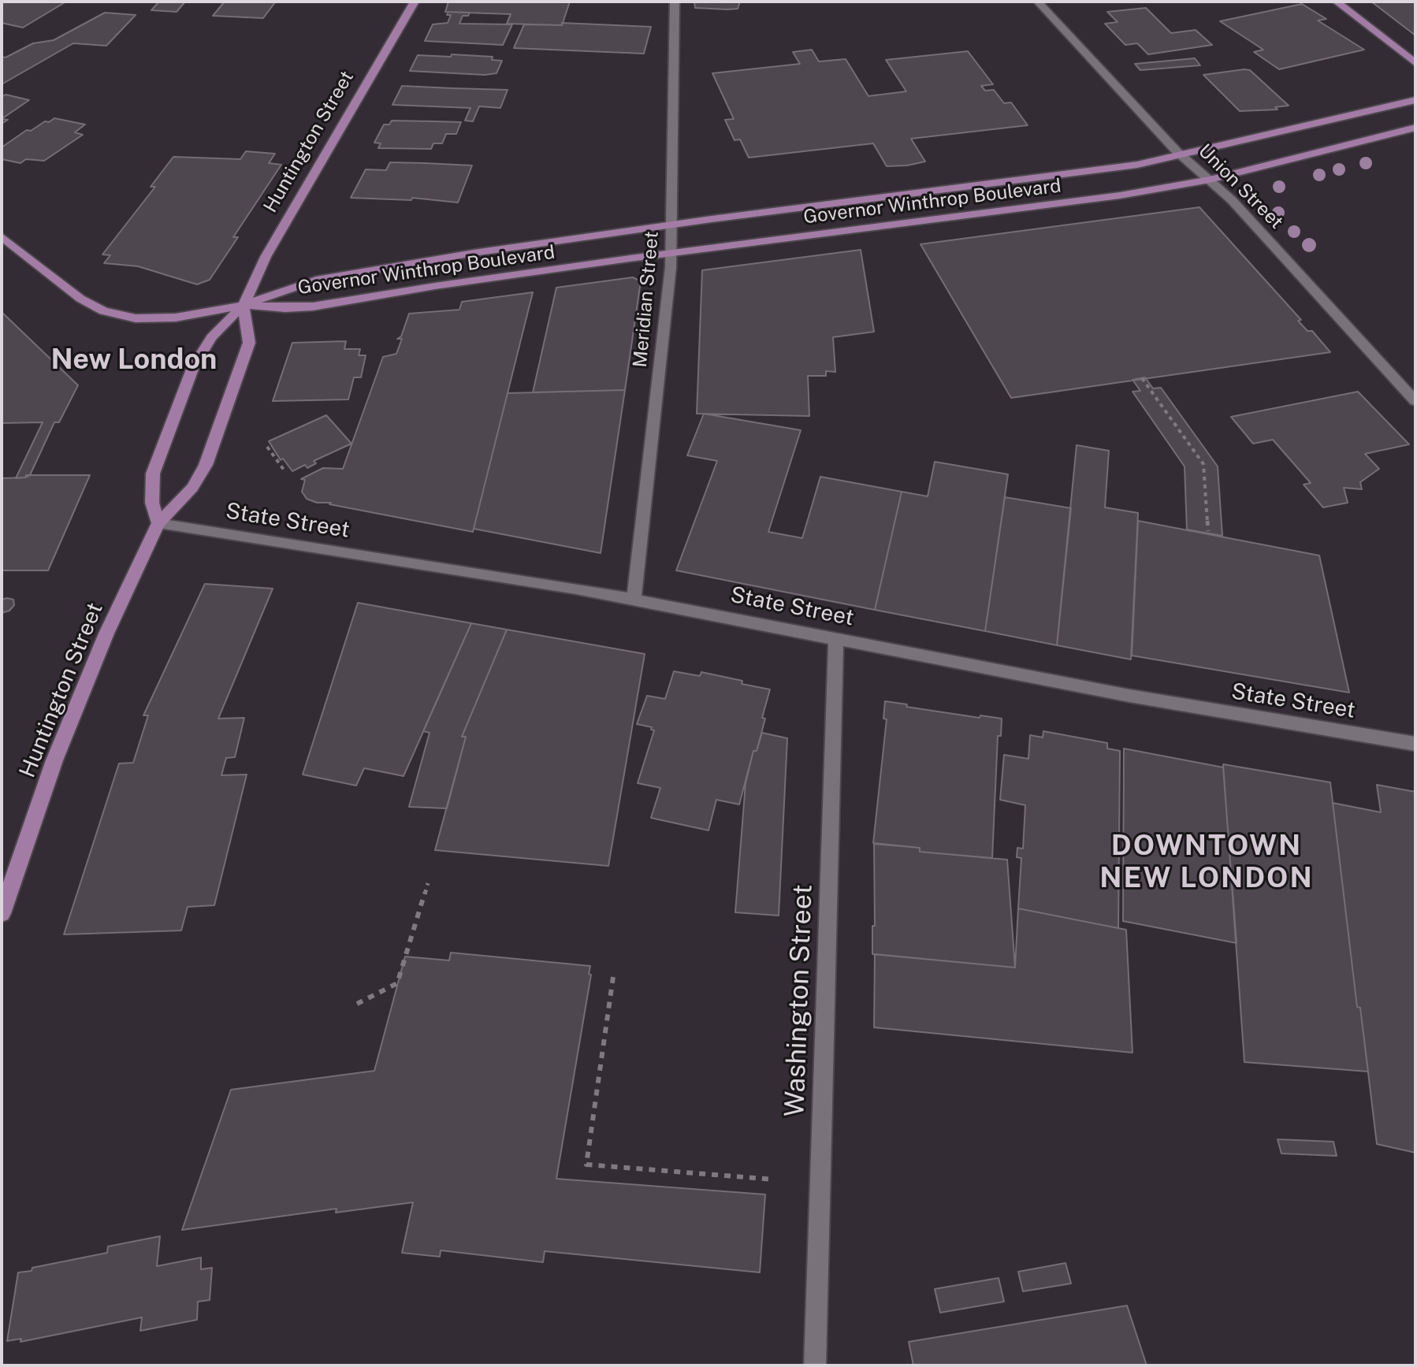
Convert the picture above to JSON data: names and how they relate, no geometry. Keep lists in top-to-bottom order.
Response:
{
  "streets": {
    "main road": ["Huntington Street", "Governor Winthrop Boulevard"],
    "street": [
      "Union Street",
      "Meridian Street",
      "State Street",
      "Washington Street"
    ]
  },
  "crossings": [
    ["Huntington Street", "Governor Winthrop Boulevard"],
    ["Huntington Street", "State Street"],
    ["Union Street", "Governor Winthrop Boulevard"],
    ["Governor Winthrop Boulevard", "Meridian Street"],
    ["Meridian Street", "State Street"],
    ["State Street", "Washington Street"]
  ],
  "districts": ["New London", "DOWNTOWN NEW LONDON"]
}
